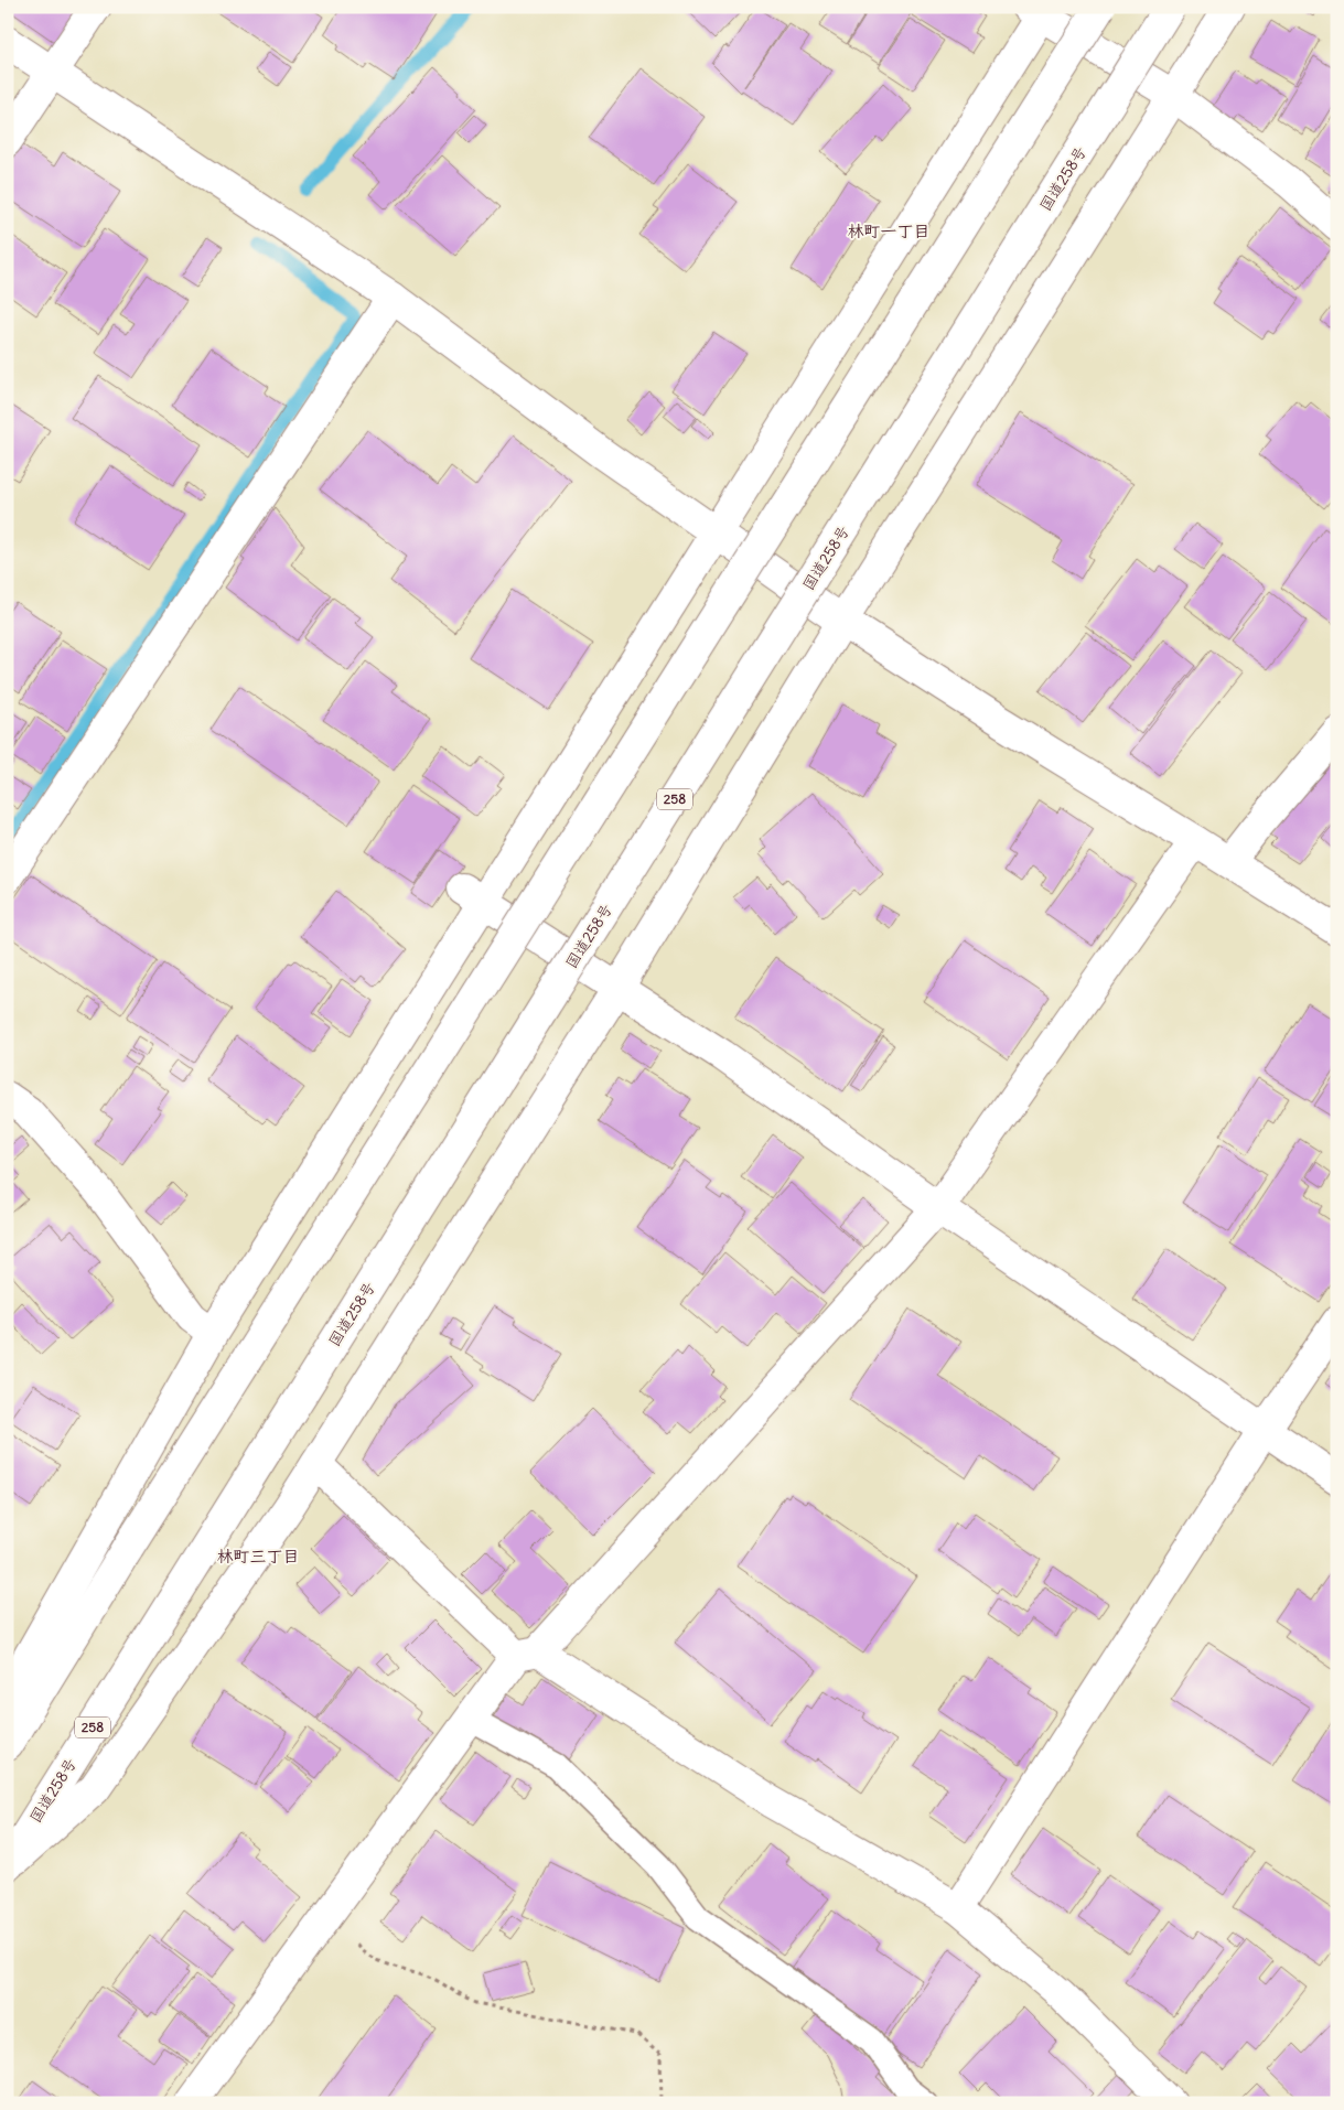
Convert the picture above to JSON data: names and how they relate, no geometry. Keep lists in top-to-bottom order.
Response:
{
  "streets": {
    "main road": ["国道258号", "258"]
  },
  "districts": ["林町一丁目", "林町三丁目"]
}
